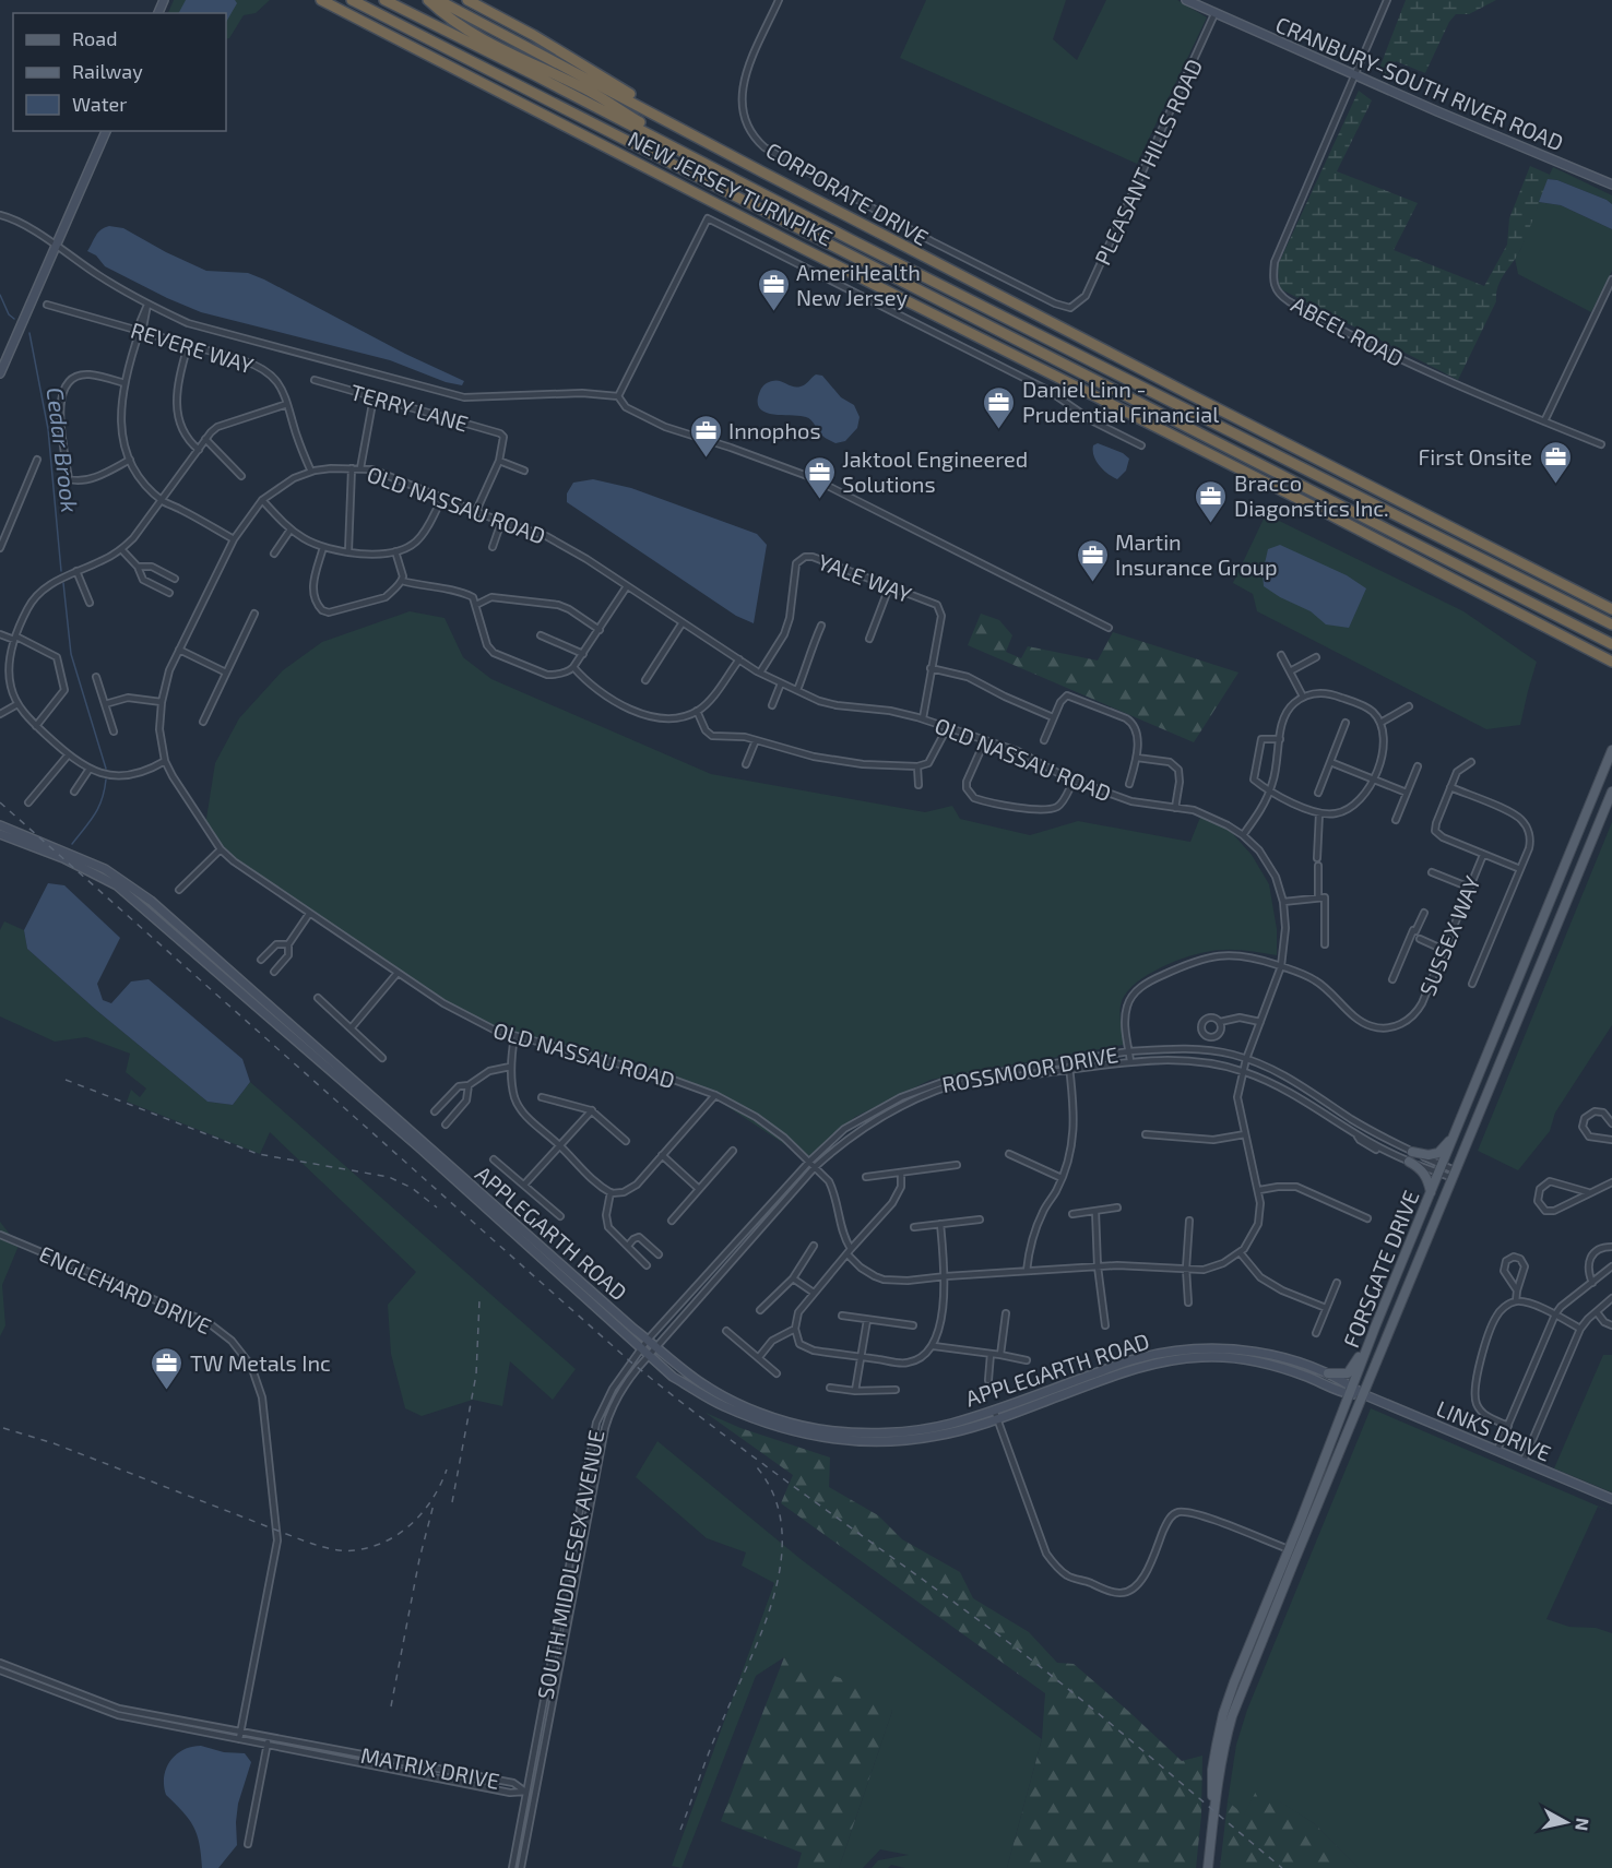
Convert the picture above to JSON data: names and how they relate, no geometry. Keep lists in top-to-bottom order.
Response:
{
  "streets": {
    "highway": ["NEW JERSEY TURNPIKE"],
    "main road": [
      "CRANBURY-SOUTH RIVER ROAD",
      "APPLEGARTH ROAD",
      "FORSGATE DRIVE",
      "LINKS DRIVE"
    ],
    "street": [
      "PLEASANT HILLS ROAD",
      "CORPORATE DRIVE",
      "ABEEL ROAD",
      "REVERE WAY",
      "TERRY LANE",
      "OLD NASSAU ROAD",
      "YALE WAY",
      "SUSSEX WAY",
      "ROSSMOOR DRIVE",
      "ENGLEHARD DRIVE",
      "SOUTH MIDDLESEX AVENUE",
      "MATRIX DRIVE"
    ]
  },
  "crossings": [
    ["CRANBURY-SOUTH RIVER ROAD", "PLEASANT HILLS ROAD"],
    ["CRANBURY-SOUTH RIVER ROAD", "ABEEL ROAD"],
    ["PLEASANT HILLS ROAD", "CORPORATE DRIVE"],
    ["REVERE WAY", "OLD NASSAU ROAD"],
    ["OLD NASSAU ROAD", "YALE WAY"],
    ["OLD NASSAU ROAD", "ROSSMOOR DRIVE"],
    ["SUSSEX WAY", "ROSSMOOR DRIVE"],
    ["ROSSMOOR DRIVE", "APPLEGARTH ROAD"],
    ["ROSSMOOR DRIVE", "FORSGATE DRIVE"],
    ["ROSSMOOR DRIVE", "SOUTH MIDDLESEX AVENUE"],
    ["APPLEGARTH ROAD", "FORSGATE DRIVE"],
    ["APPLEGARTH ROAD", "LINKS DRIVE"],
    ["APPLEGARTH ROAD", "SOUTH MIDDLESEX AVENUE"],
    ["FORSGATE DRIVE", "LINKS DRIVE"],
    ["ENGLEHARD DRIVE", "MATRIX DRIVE"],
    ["SOUTH MIDDLESEX AVENUE", "MATRIX DRIVE"]
  ],
  "water": ["Cedar Brook"],
  "places": {
    "office": [
      "AmeriHealth New Jersey",
      "Daniel Linn - Prudential Financial",
      "Innophos",
      "First Onsite",
      "Jaktool Engineered Solutions",
      "Bracco Diagonstics Inc.",
      "Martin Insurance Group",
      "TW Metals Inc"
    ]
  },
  "legend": ["Road", "Railway", "Water"],
  "north": "right"
}
